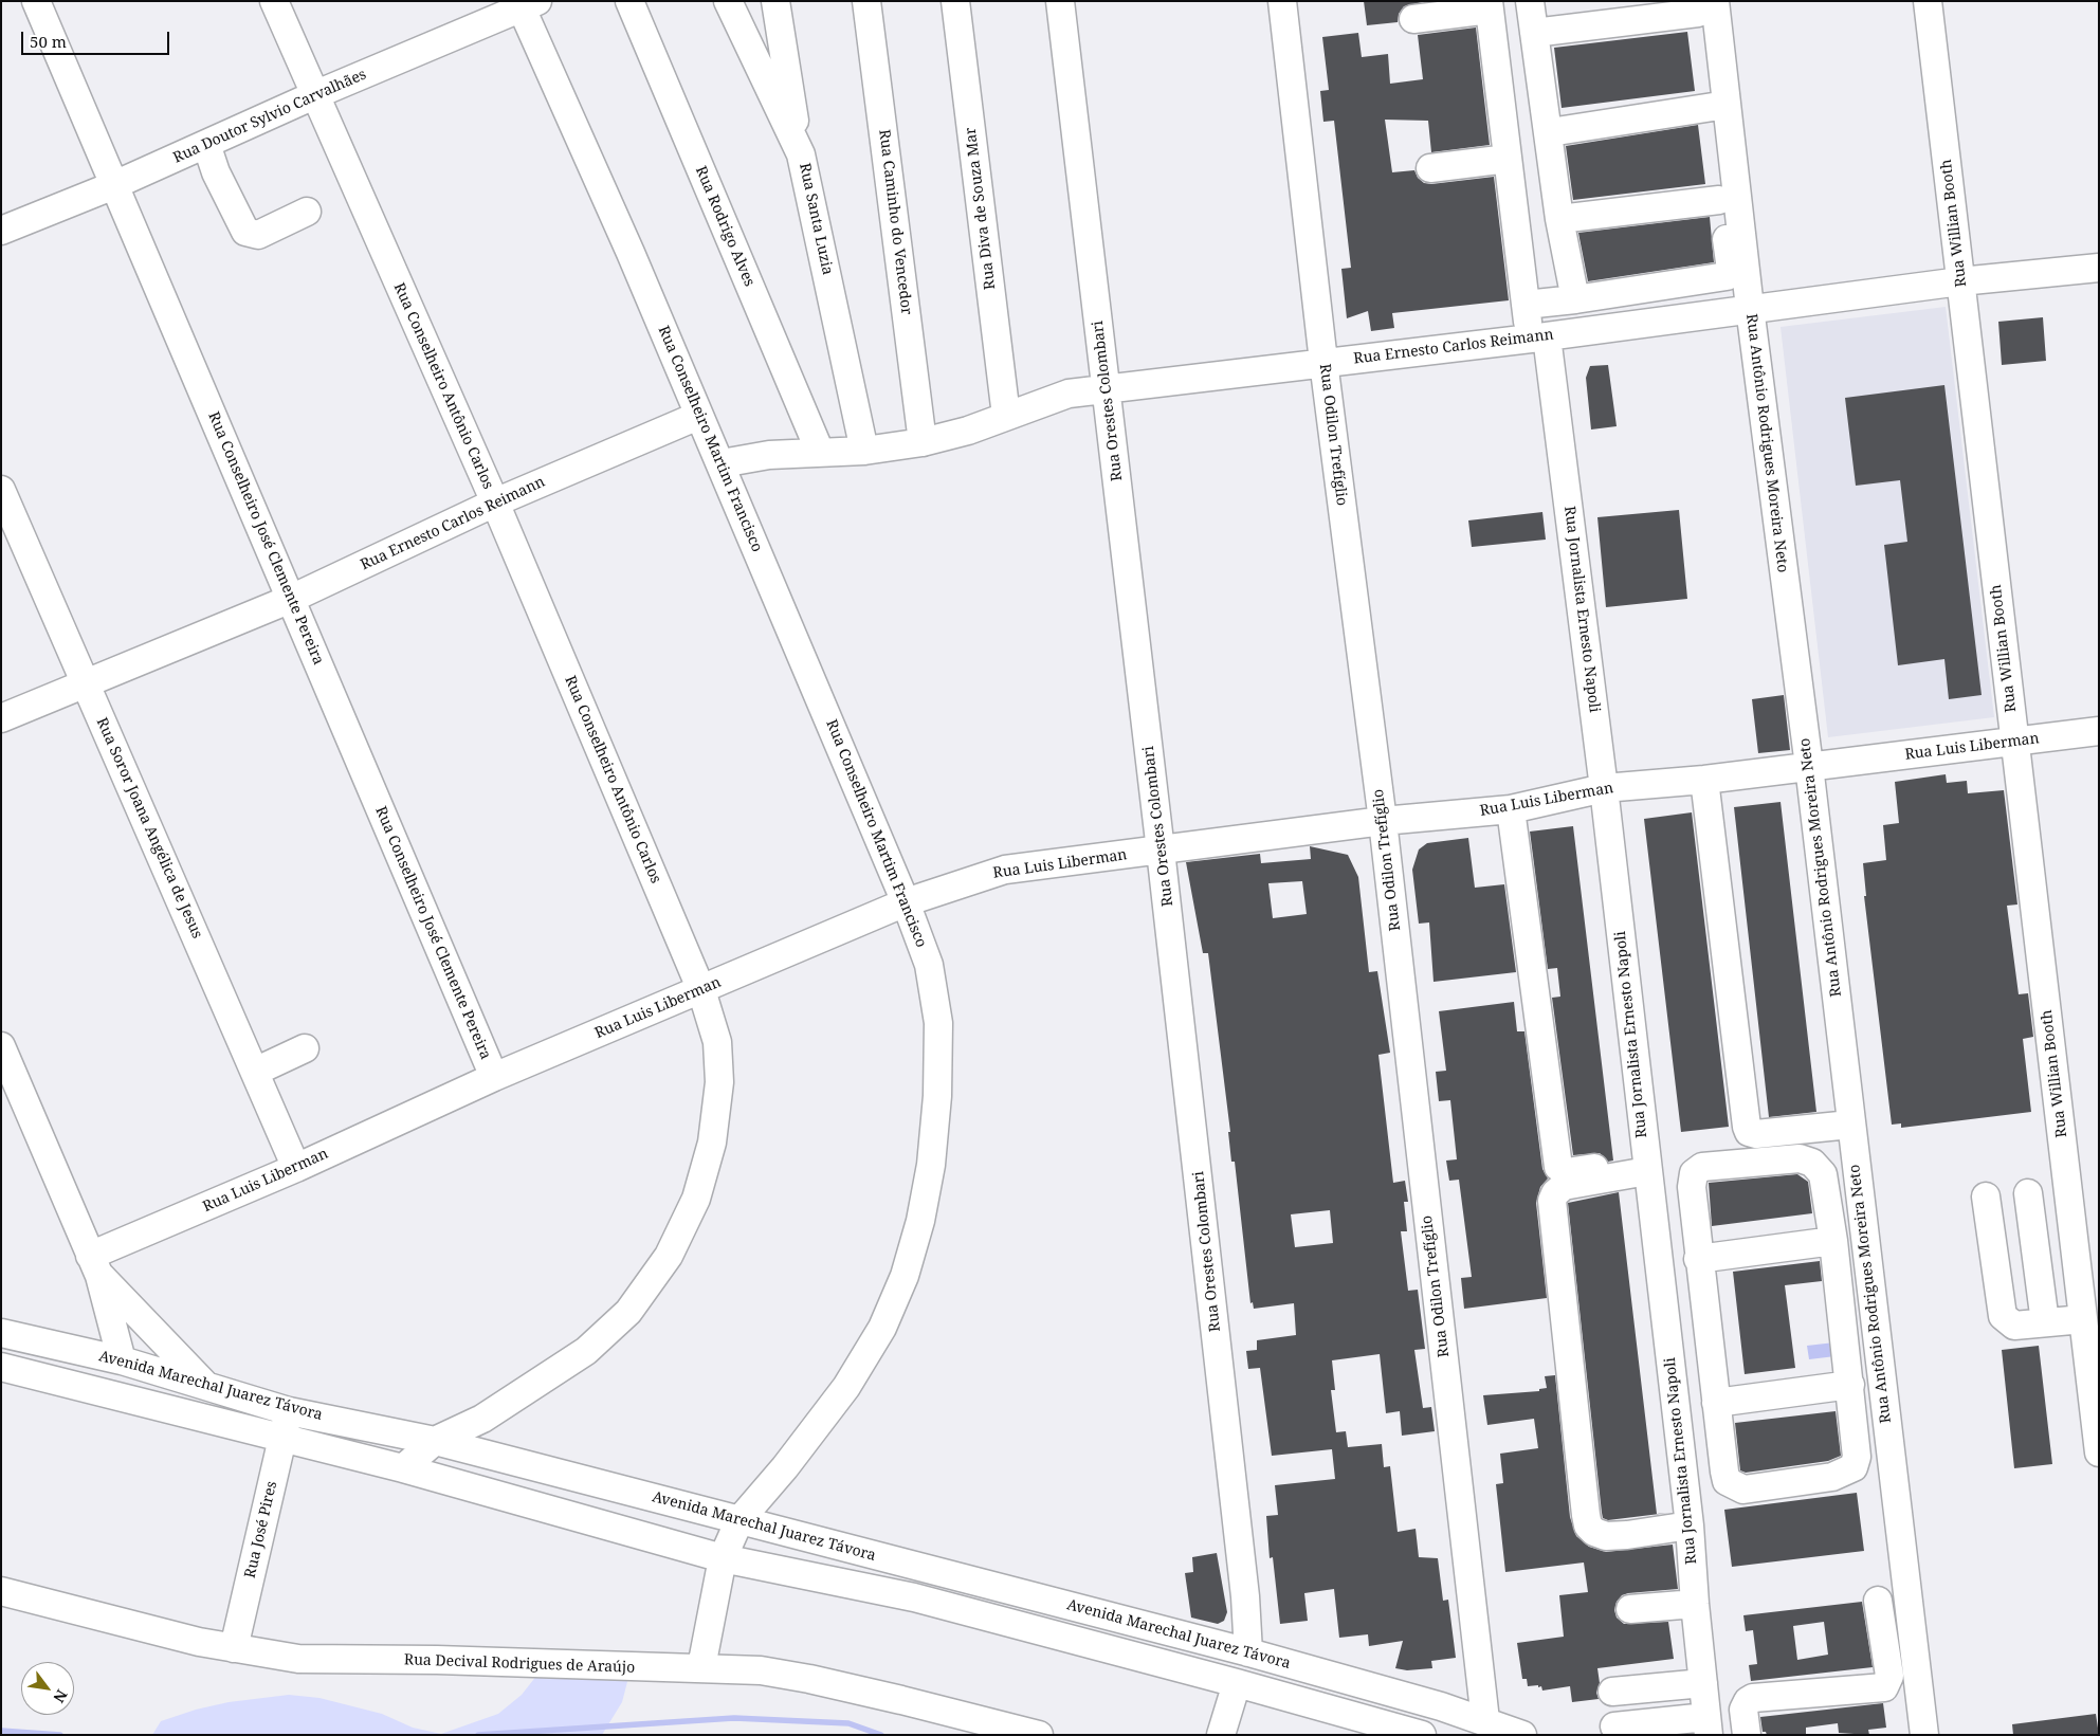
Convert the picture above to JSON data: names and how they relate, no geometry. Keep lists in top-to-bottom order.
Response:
{
  "streets": {
    "street": [
      "Rua Doutor Sylvio Carvalhães",
      "Rua Diva de Souza Mar",
      "Rua Santa Luzia",
      "Rua Caminho do Vencedor",
      "Rua Willian Booth",
      "Rua Rodrigo Alves",
      "Rua Ernesto Carlos Reimann",
      "Rua Conselheiro Antônio Carlos",
      "Rua Orestes Colombari",
      "Rua Odilon Trefíglio",
      "Rua Conselheiro Martim Francisco",
      "Rua Antônio Rodrigues Moreira Neto",
      "Rua Conselheiro José Clemente Pereira",
      "Rua Jornalista Ernesto Napoli",
      "Rua Luis Liberman",
      "Rua Soror Joana Angélica de Jesus",
      "Avenida Marechal Juarez Távora",
      "Rua José Pires",
      "Rua Decival Rodrigues de Araújo"
    ]
  },
  "crossings": [
    ["Rua Doutor Sylvio Carvalhães", "Rua Conselheiro Antônio Carlos"],
    ["Rua Doutor Sylvio Carvalhães", "Rua Conselheiro Martim Francisco"],
    ["Rua Doutor Sylvio Carvalhães", "Rua Conselheiro José Clemente Pereira"],
    ["Rua Diva de Souza Mar", "Rua Ernesto Carlos Reimann"],
    ["Rua Santa Luzia", "Rua Ernesto Carlos Reimann"],
    ["Rua Caminho do Vencedor", "Rua Ernesto Carlos Reimann"],
    ["Rua Willian Booth", "Rua Ernesto Carlos Reimann"],
    ["Rua Willian Booth", "Rua Luis Liberman"],
    ["Rua Rodrigo Alves", "Rua Ernesto Carlos Reimann"],
    ["Rua Ernesto Carlos Reimann", "Rua Conselheiro Antônio Carlos"],
    ["Rua Ernesto Carlos Reimann", "Rua Orestes Colombari"],
    ["Rua Ernesto Carlos Reimann", "Rua Odilon Trefíglio"],
    ["Rua Ernesto Carlos Reimann", "Rua Conselheiro Martim Francisco"],
    ["Rua Ernesto Carlos Reimann", "Rua Antônio Rodrigues Moreira Neto"],
    ["Rua Ernesto Carlos Reimann", "Rua Conselheiro José Clemente Pereira"],
    ["Rua Ernesto Carlos Reimann", "Rua Jornalista Ernesto Napoli"],
    ["Rua Ernesto Carlos Reimann", "Rua Soror Joana Angélica de Jesus"],
    ["Rua Conselheiro Antônio Carlos", "Rua Luis Liberman"],
    ["Rua Conselheiro Antônio Carlos", "Avenida Marechal Juarez Távora"],
    ["Rua Orestes Colombari", "Rua Luis Liberman"],
    ["Rua Orestes Colombari", "Avenida Marechal Juarez Távora"],
    ["Rua Odilon Trefíglio", "Rua Luis Liberman"],
    ["Rua Odilon Trefíglio", "Avenida Marechal Juarez Távora"],
    ["Rua Conselheiro Martim Francisco", "Rua Luis Liberman"],
    ["Rua Conselheiro Martim Francisco", "Avenida Marechal Juarez Távora"],
    ["Rua Conselheiro Martim Francisco", "Rua Decival Rodrigues de Araújo"],
    ["Rua Antônio Rodrigues Moreira Neto", "Rua Luis Liberman"],
    ["Rua Conselheiro José Clemente Pereira", "Rua Luis Liberman"],
    ["Rua Jornalista Ernesto Napoli", "Rua Luis Liberman"],
    ["Rua Luis Liberman", "Rua Soror Joana Angélica de Jesus"],
    ["Avenida Marechal Juarez Távora", "Rua José Pires"],
    ["Rua José Pires", "Rua Decival Rodrigues de Araújo"]
  ],
  "scale_bar": "50 m",
  "north": "bottom right"
}
